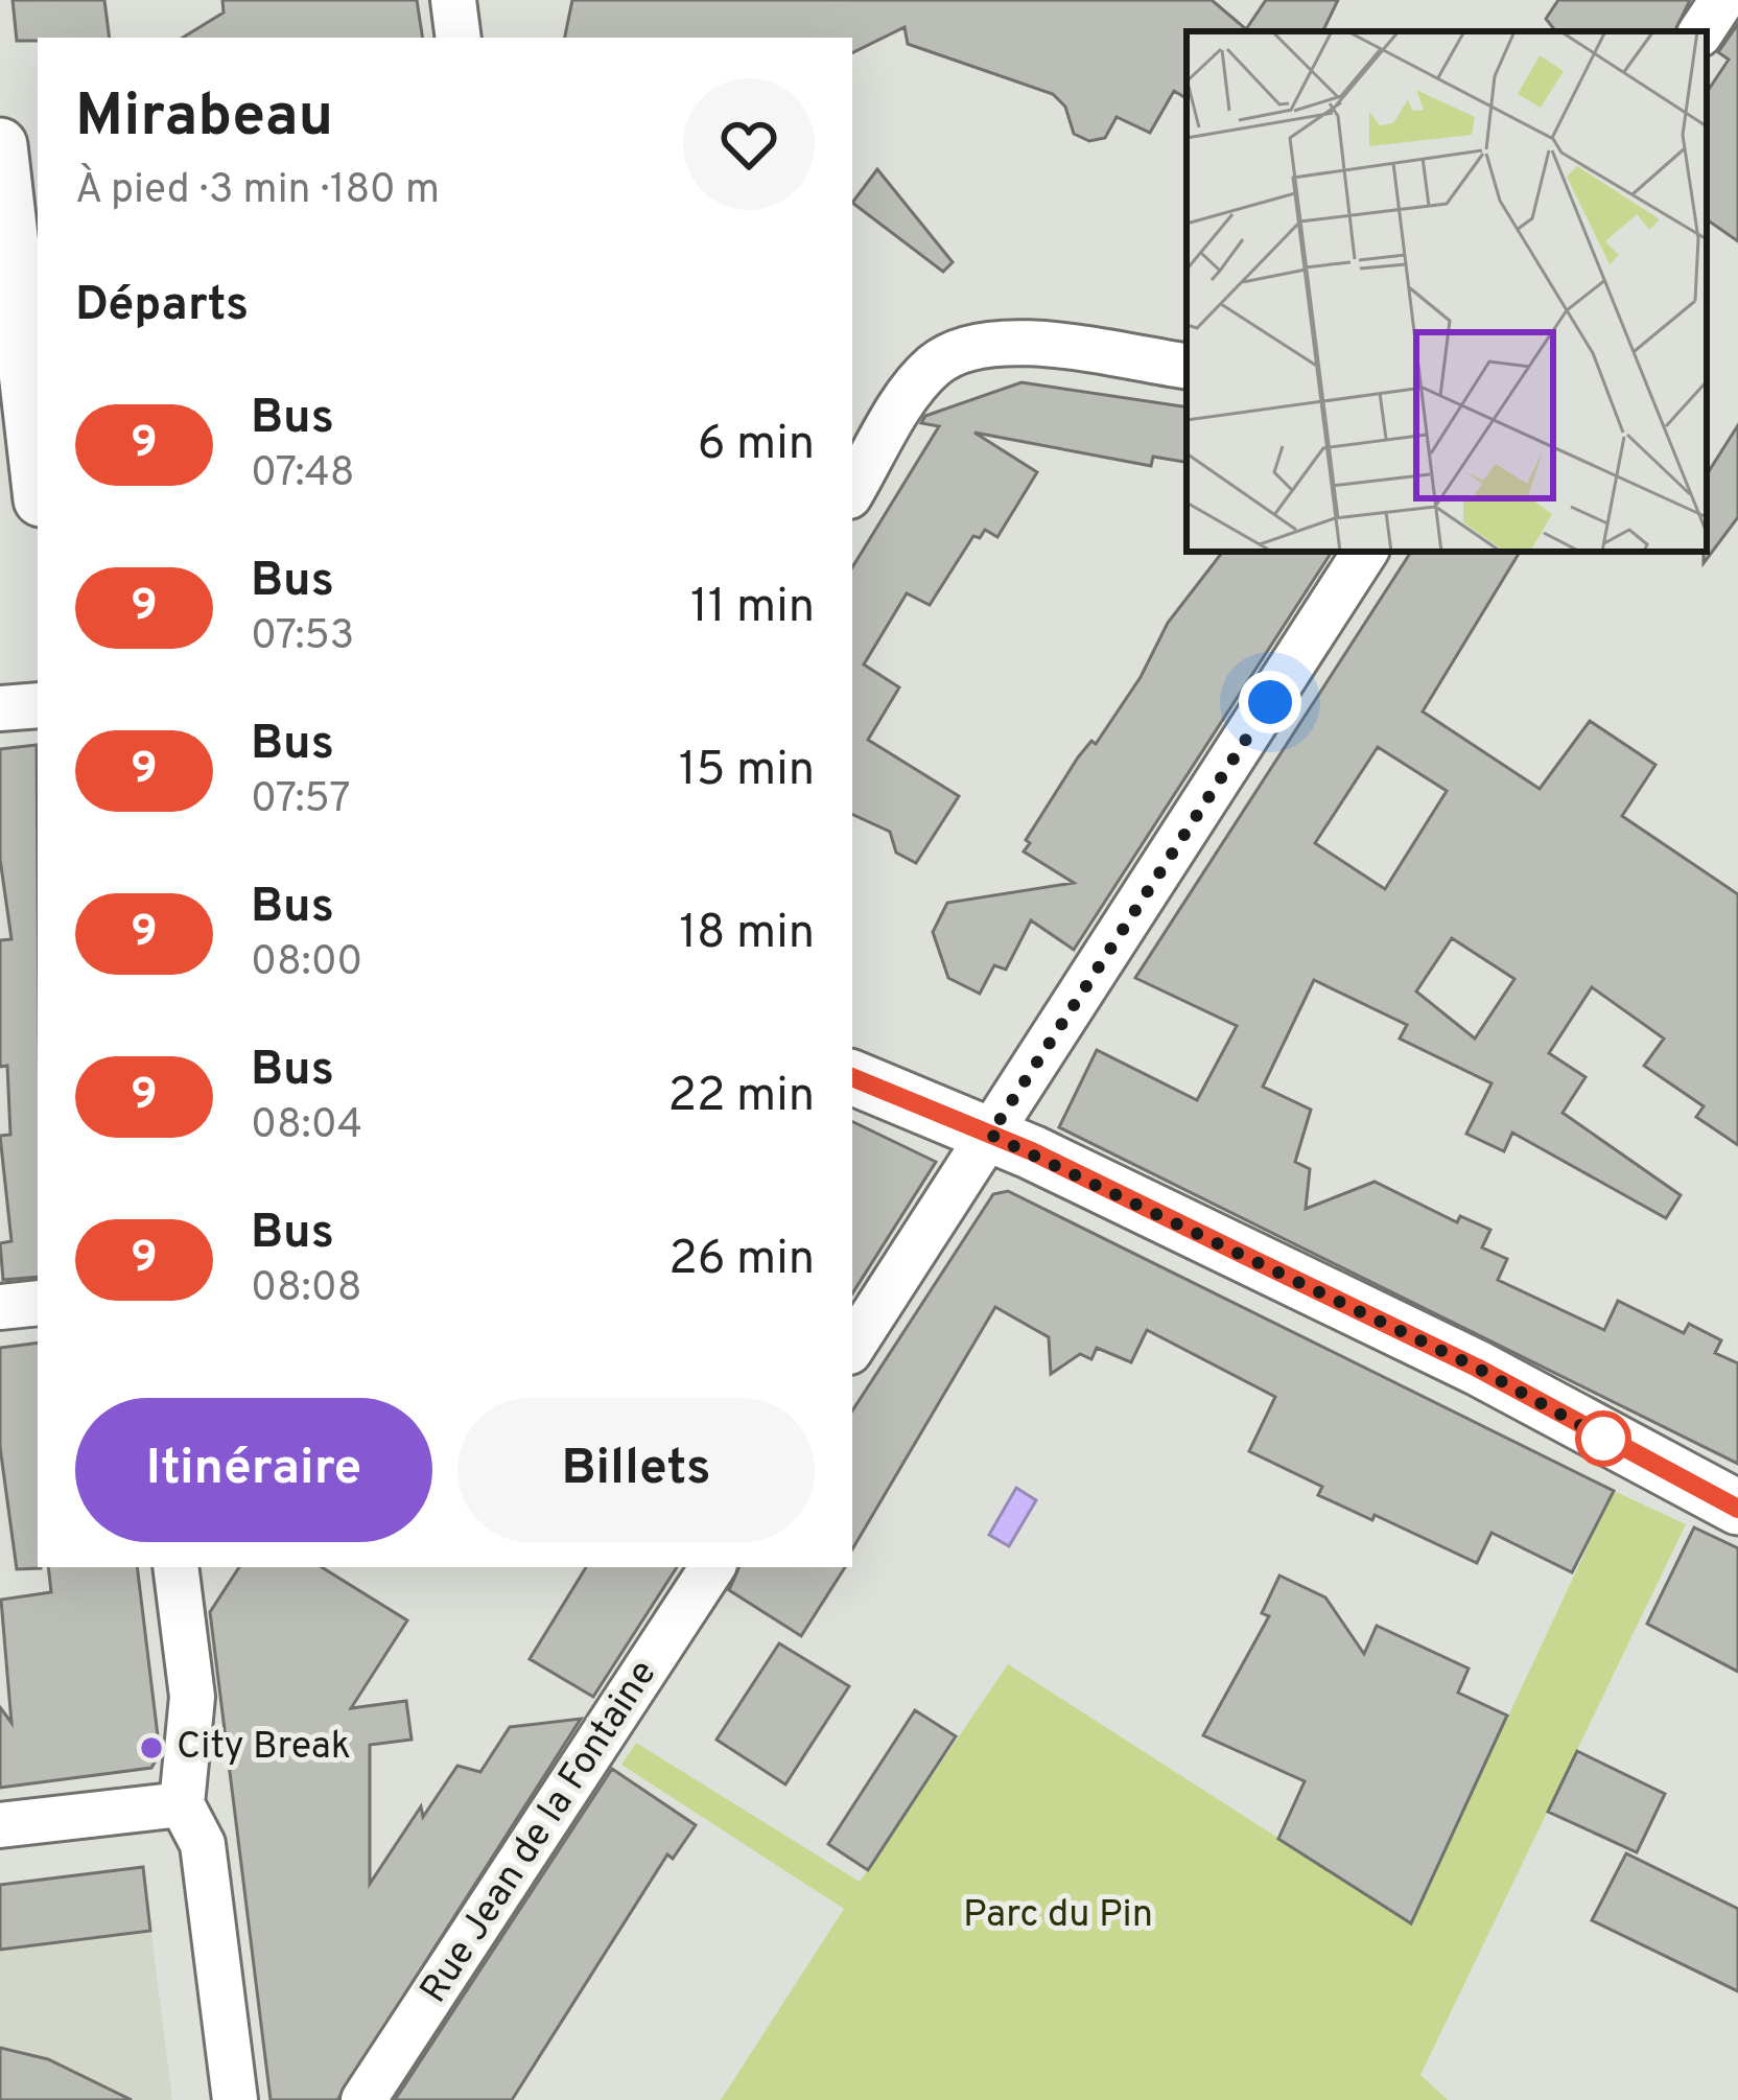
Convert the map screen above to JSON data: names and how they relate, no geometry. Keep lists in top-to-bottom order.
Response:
{
  "streets": {
    "street": ["Rue Jean de la Fontaine"]
  },
  "parks": ["Parc du Pin"],
  "places": ["City Break"],
  "lines": ["bus line 9"],
  "page": {
    "heading": [
      ["Mirabeau", "À pied · 3 min · 180 m"],
      "Départs"
    ],
    "list": [
      {
        "mark": "9",
        "name": "Bus",
        "note": "07:48",
        "value": "6 min"
      },
      {
        "mark": "9",
        "name": "Bus",
        "note": "07:53",
        "value": "11 min"
      },
      {
        "mark": "9",
        "name": "Bus",
        "note": "07:57",
        "value": "15 min"
      },
      {
        "mark": "9",
        "name": "Bus",
        "note": "08:00",
        "value": "18 min"
      },
      {
        "mark": "9",
        "name": "Bus",
        "note": "08:04",
        "value": "22 min"
      },
      {
        "mark": "9",
        "name": "Bus",
        "note": "08:08",
        "value": "26 min"
      }
    ],
    "buttons": ["Itinéraire", "Billets"]
  }
}
